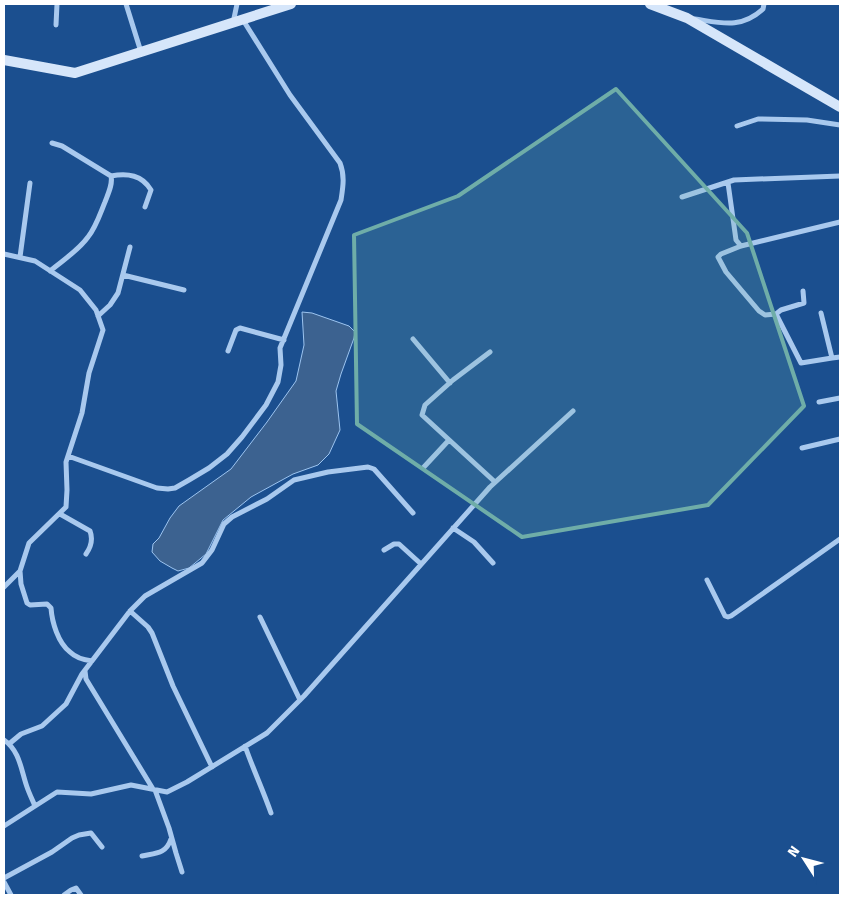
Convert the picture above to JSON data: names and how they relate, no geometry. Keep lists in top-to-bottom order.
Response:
{
  "north": "top left"
}
